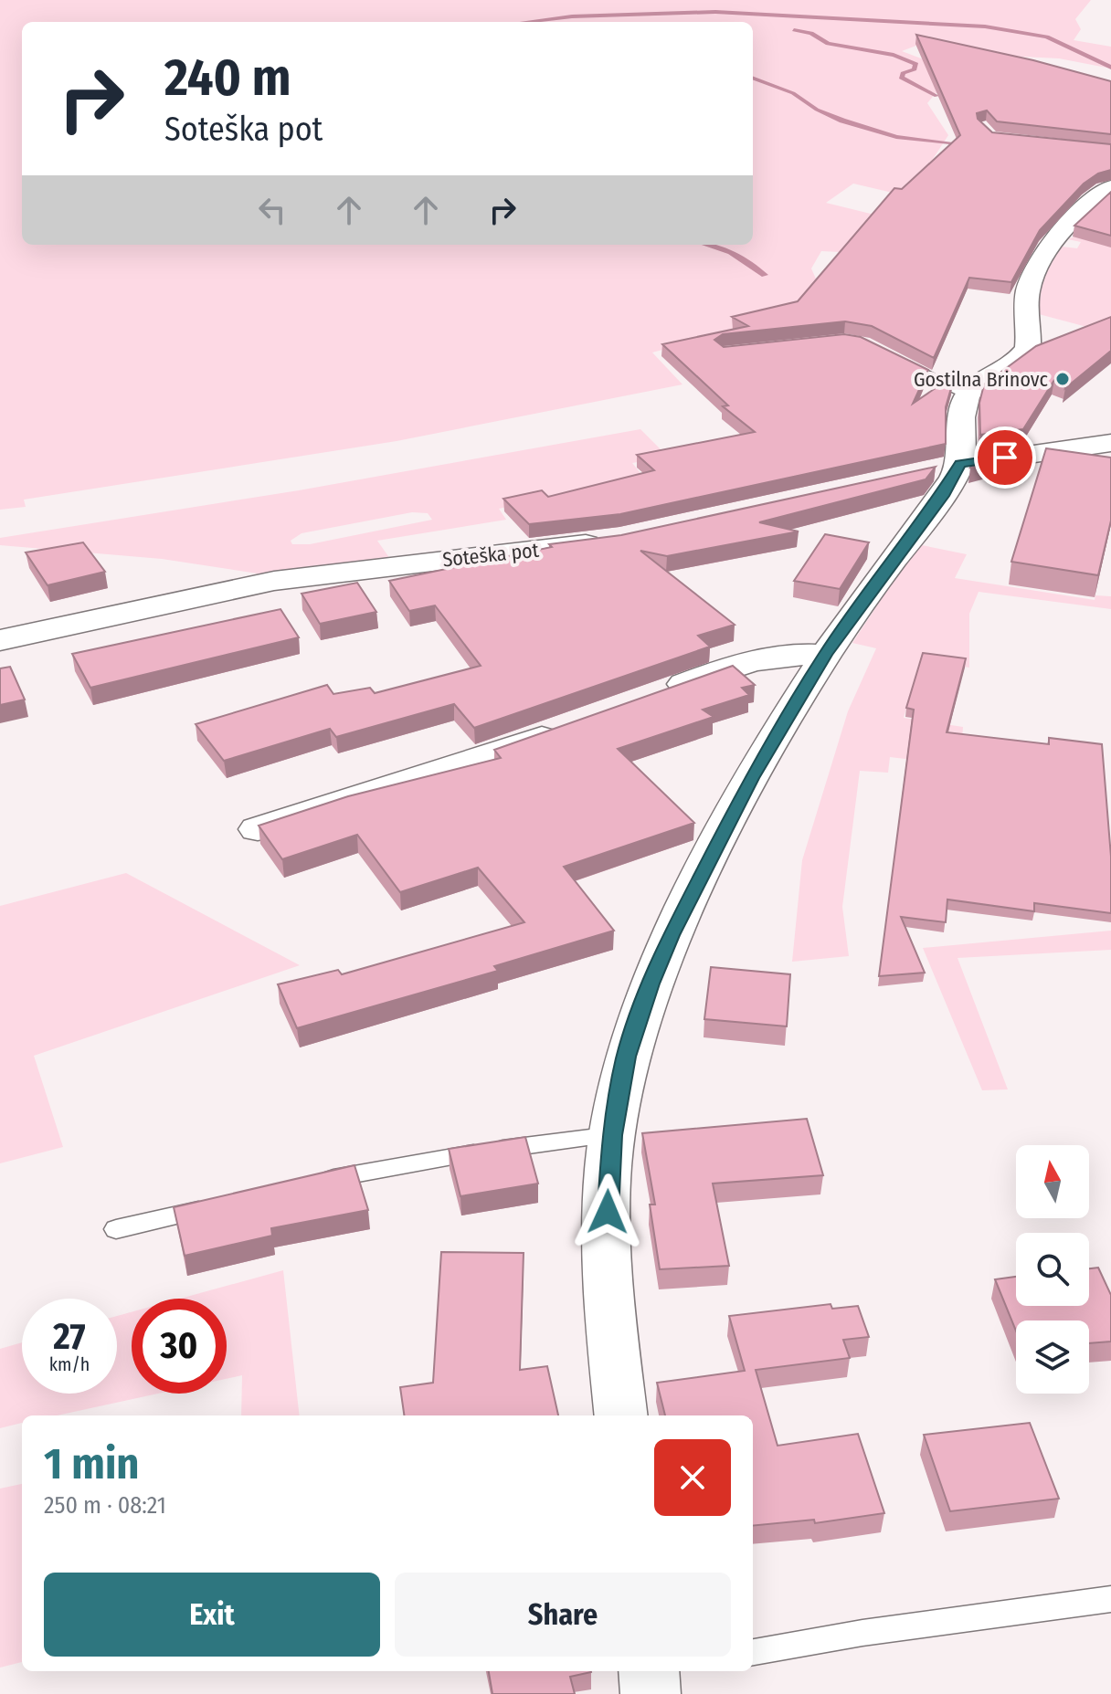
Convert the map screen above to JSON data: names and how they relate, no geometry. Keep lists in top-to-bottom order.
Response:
{
  "streets": {
    "street": ["Soteška pot"]
  },
  "places": ["Gostilna Brinovc"],
  "north": "top",
  "page": {
    "turn": ["240 m", "Soteška pot"],
    "speed": "27 km/h",
    "limit": "30",
    "heading": ["1 min", "250 m · 08:21"],
    "buttons": ["Exit", "Share"]
  }
}
